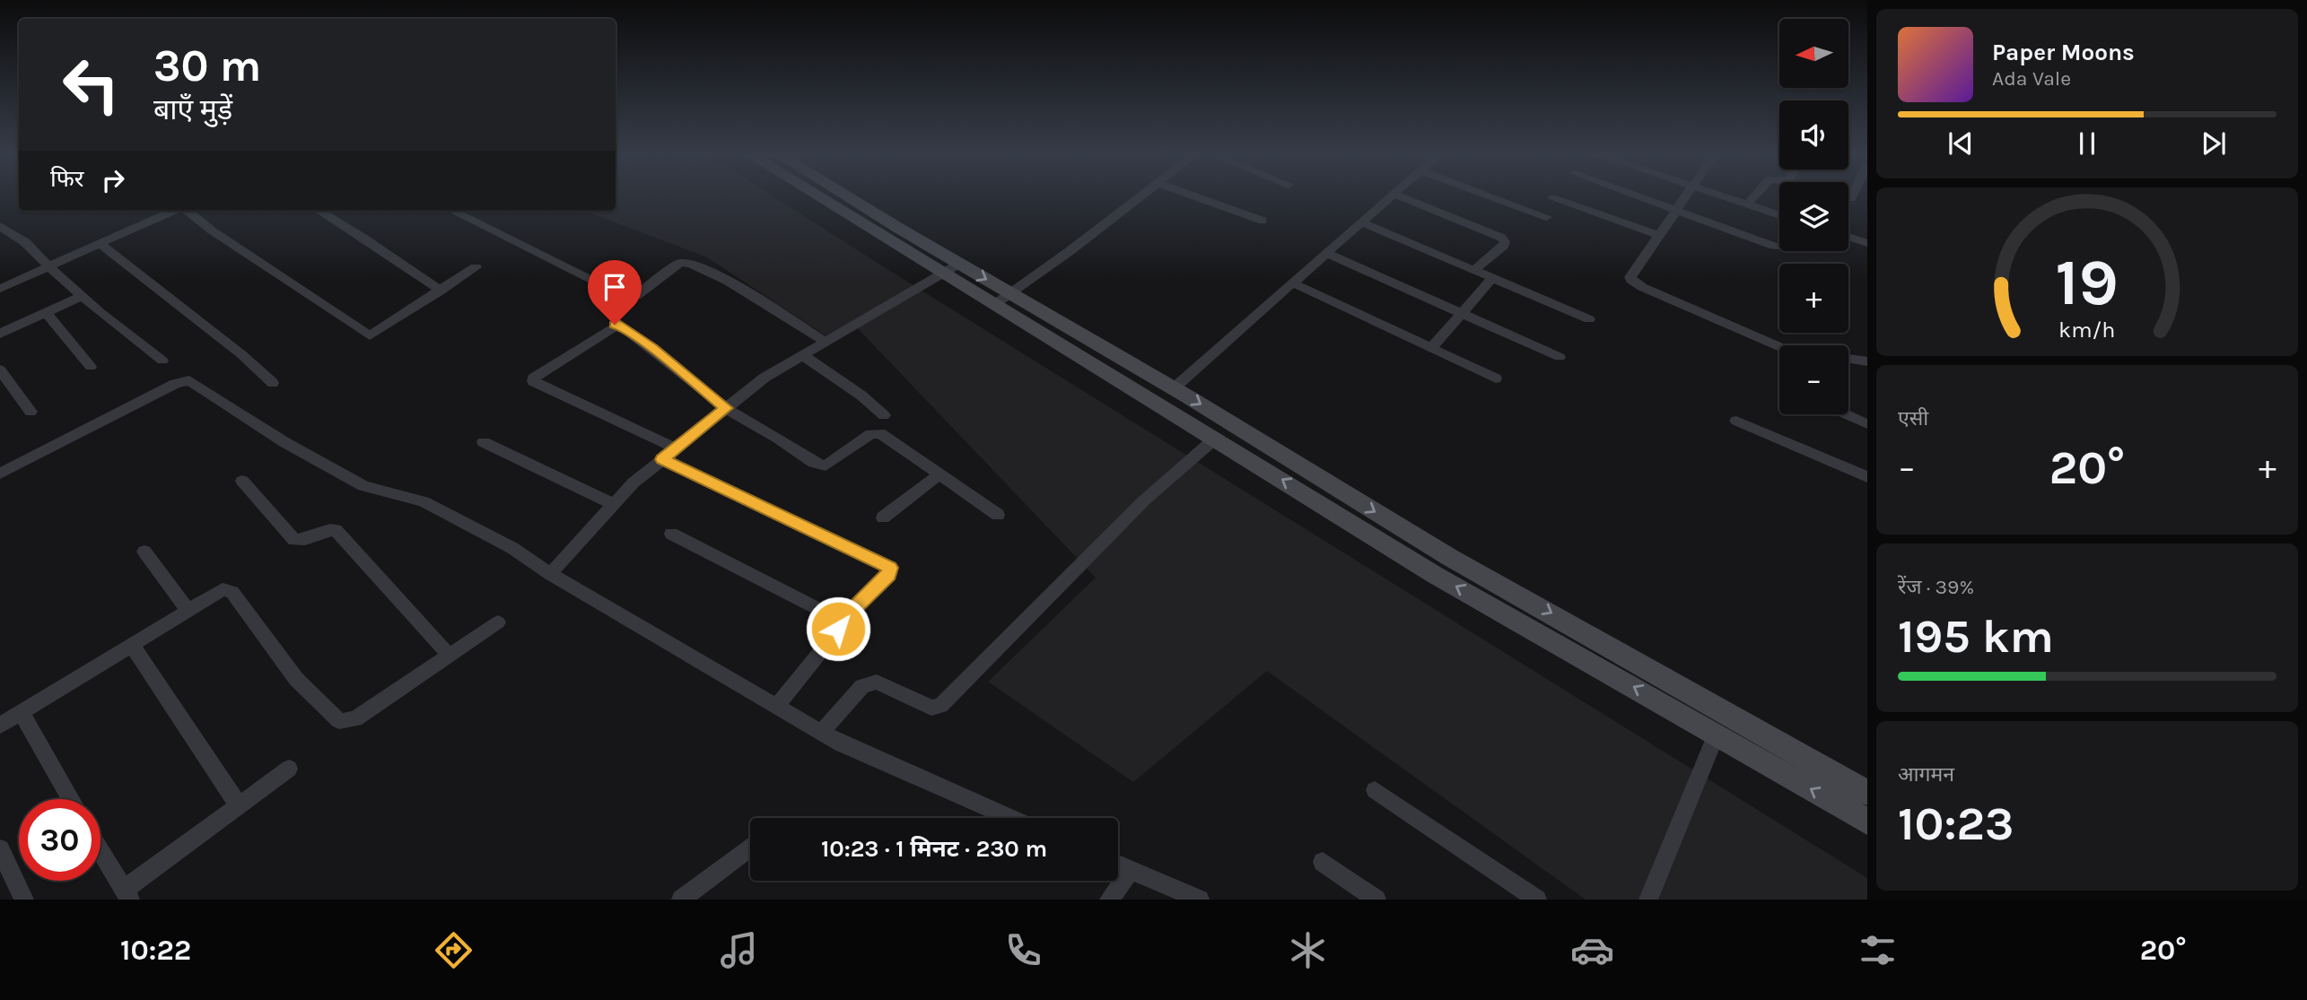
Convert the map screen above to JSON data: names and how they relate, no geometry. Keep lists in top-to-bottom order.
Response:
{
  "north": "left",
  "page": {
    "map_buttons": ["+", "−"],
    "turn": ["30 m", "बाएँ मुड़ें"],
    "song": ["Paper Moons", "Ada Vale"],
    "then": "फिर",
    "tile": [
      "एसी",
      ["रेंज · 39%", "195 km"],
      ["आगमन", "10:23"]
    ],
    "heat": ["−", "20°", "+"],
    "limit": "30",
    "trip": "10:23 · 1 मिनट · 230 m",
    "tabs": ["10:22", "20°"],
    "gauge": ["19", "km/h"]
  }
}
